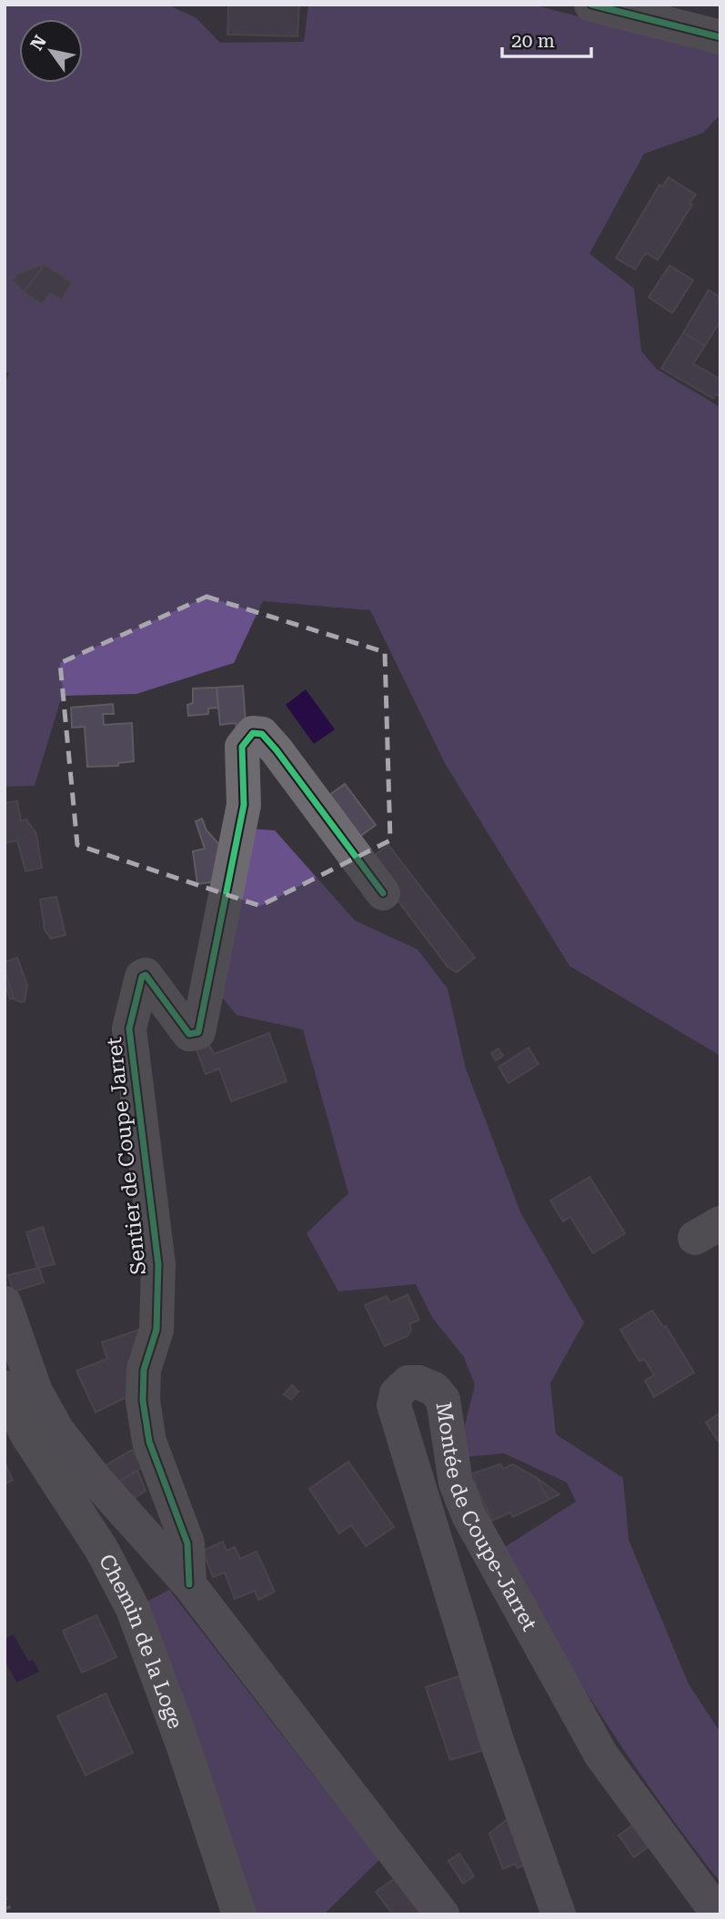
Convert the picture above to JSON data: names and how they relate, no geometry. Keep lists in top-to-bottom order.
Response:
{
  "streets": {
    "main road": ["Montée de Coupe-Jarret"],
    "street": ["Sentier de Coupe Jarret", "Chemin de la Loge"]
  },
  "scale_bar": "20 m",
  "north": "top left"
}
